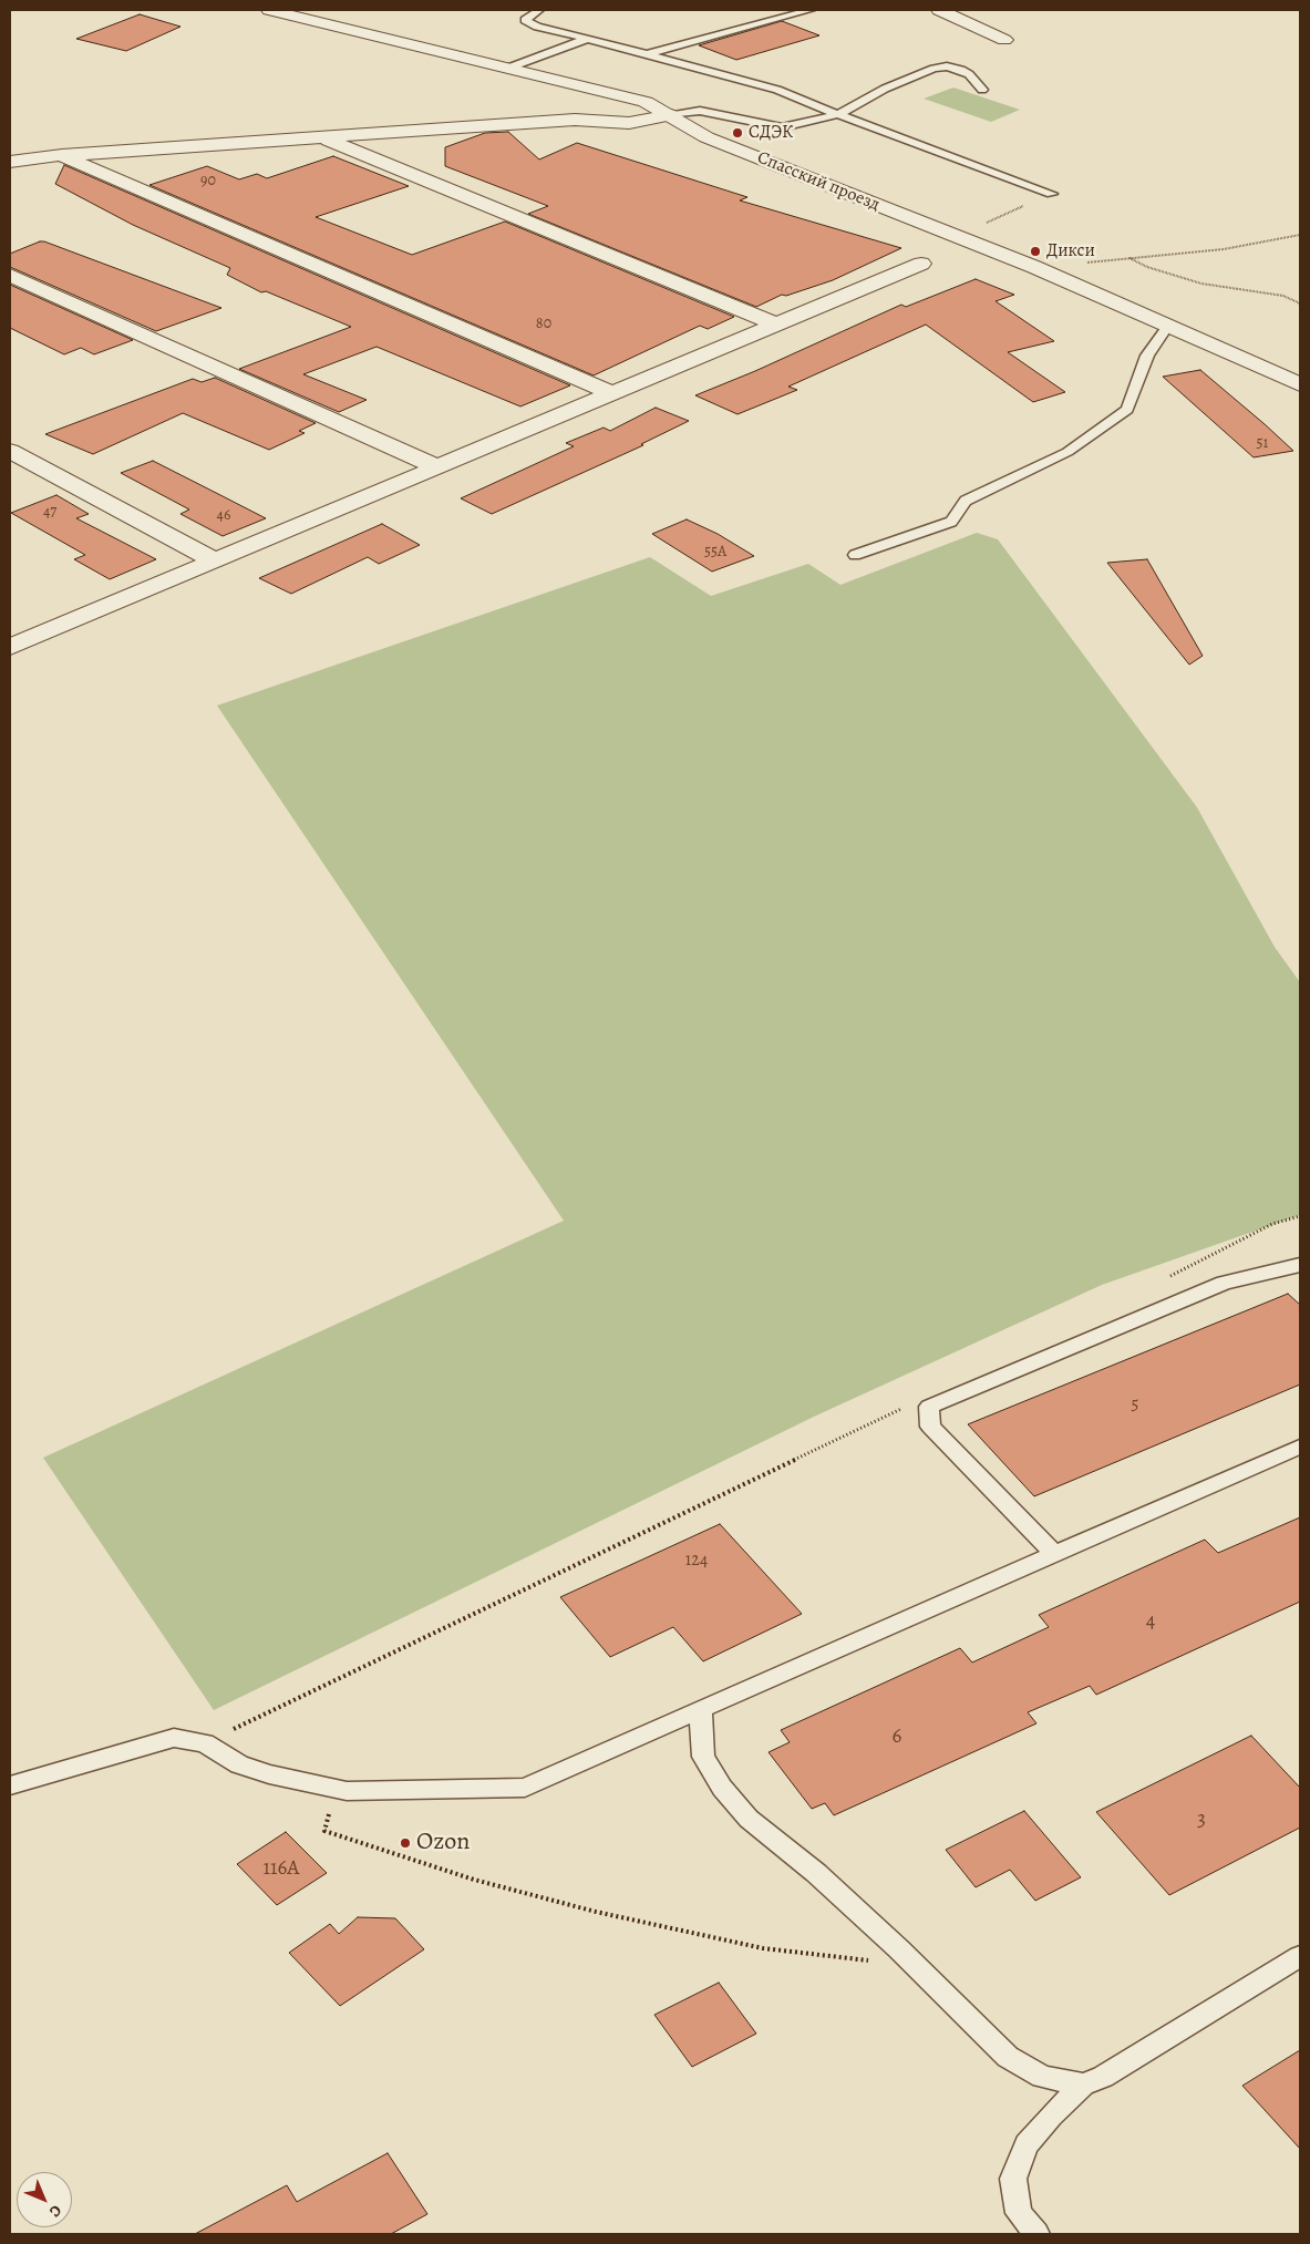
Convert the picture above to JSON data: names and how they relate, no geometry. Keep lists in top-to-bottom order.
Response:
{
  "streets": {
    "street": ["Спасский проезд"]
  },
  "places": ["СДЭК", "Дикси", "Ozon"],
  "house_numbers": [
    "90",
    "80",
    "51",
    "47",
    "46",
    "55А",
    "5",
    "124",
    "4",
    "6",
    "3",
    "116А"
  ],
  "north": "bottom right"
}
